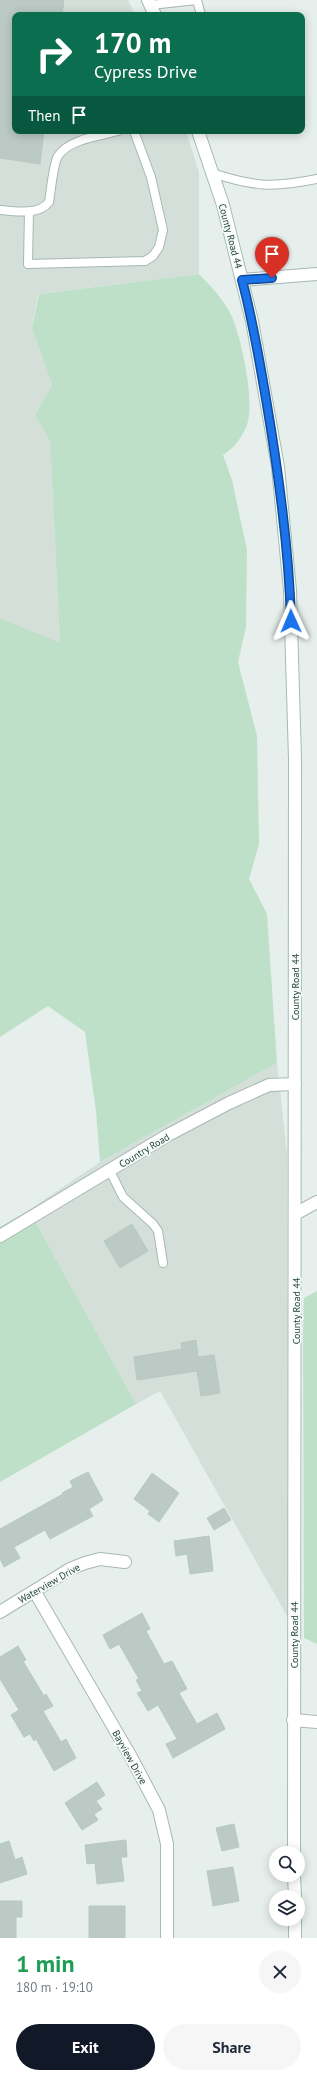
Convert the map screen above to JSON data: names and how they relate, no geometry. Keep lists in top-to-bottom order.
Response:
{
  "streets": {
    "main road": [
      "County Road 44",
      "Country Road",
      "Waterview Drive",
      "Bayview Drive"
    ]
  },
  "crossings": [
    ["County Road 44", "Country Road"],
    ["Waterview Drive", "Bayview Drive"]
  ],
  "page": {
    "turn": ["170 m", "Cypress Drive"],
    "then": "Then",
    "heading": ["1 min", "180 m · 19:10"],
    "buttons": ["Exit", "Share"]
  }
}
